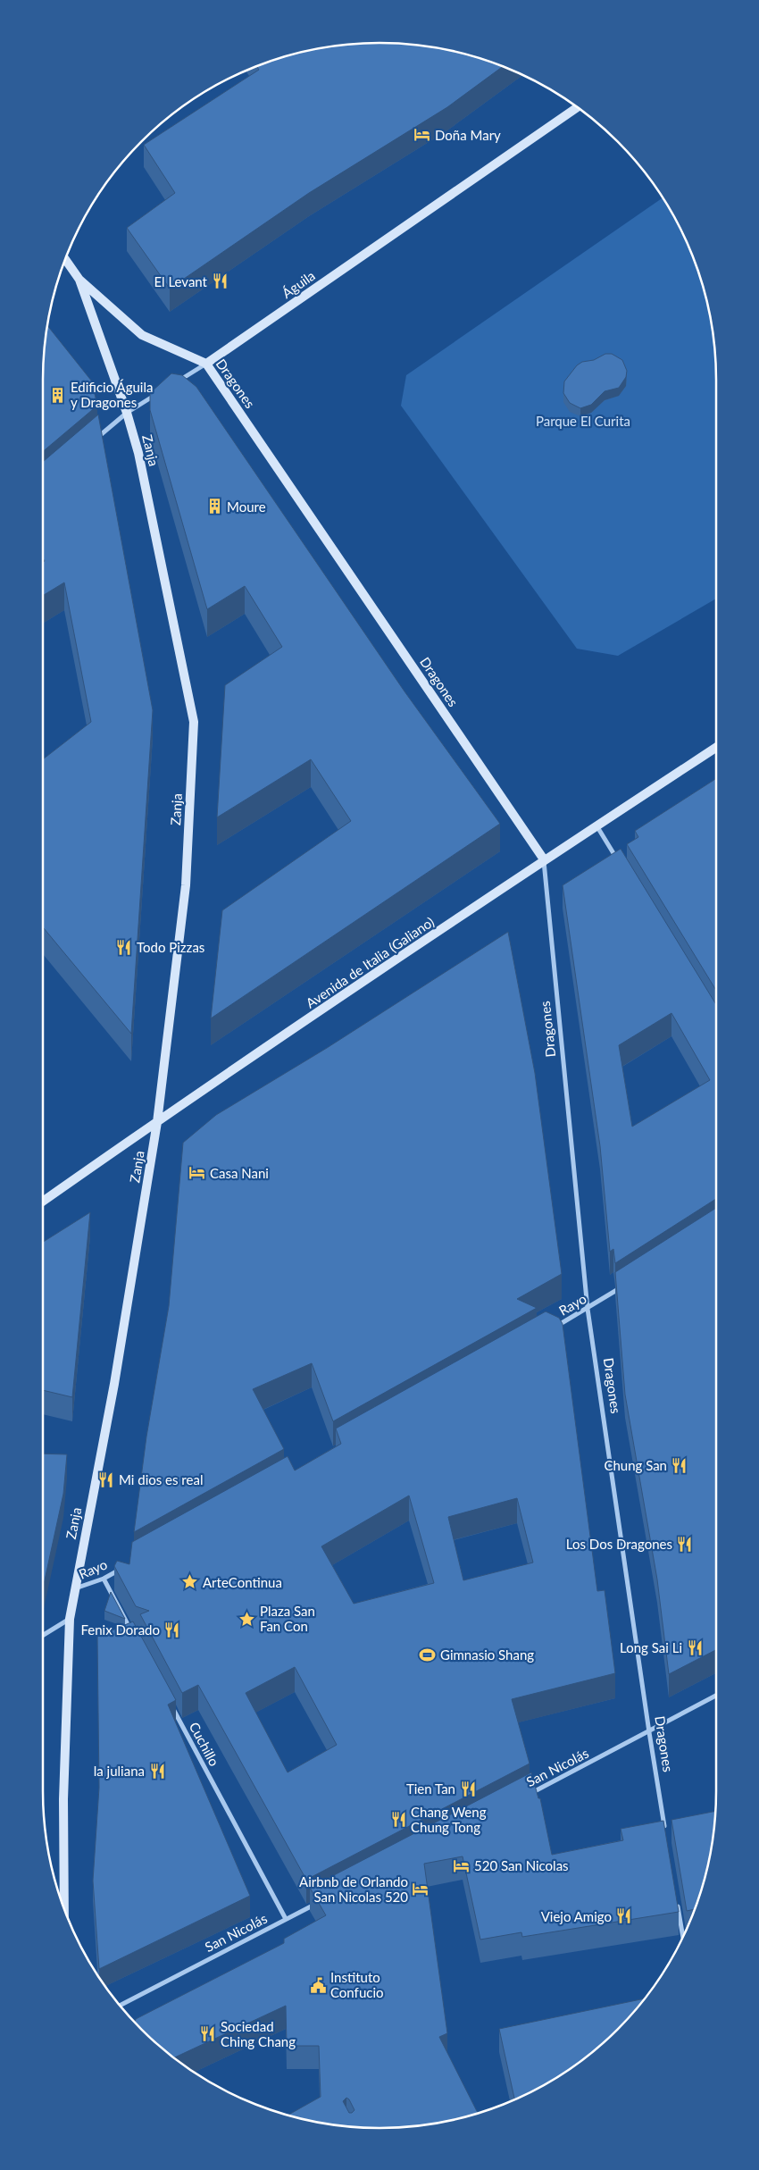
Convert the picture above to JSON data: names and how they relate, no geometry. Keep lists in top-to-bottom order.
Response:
{
  "streets": {
    "main road": [
      "Águila",
      "Dragones",
      "Zanja",
      "Avenida de Italia (Galiano)"
    ],
    "street": ["Rayo", "Cuchillo", "San Nicolás"]
  },
  "crossings": [
    ["Águila", "Dragones"],
    ["Dragones", "Zanja"],
    ["Dragones", "Avenida de Italia (Galiano)"],
    ["Dragones", "Rayo"],
    ["Dragones", "San Nicolás"],
    ["Zanja", "Avenida de Italia (Galiano)"],
    ["Zanja", "Rayo"],
    ["Cuchillo", "San Nicolás"]
  ],
  "parks": ["Parque El Curita"],
  "places": {
    "hotel": [
      "Doña Mary",
      "Casa Nani",
      "520 San Nicolas",
      "Airbnb de Orlando San Nicolas 520"
    ],
    "restaurant": [
      "El Levant",
      "Todo Pizzas",
      "Chung San",
      "Mi dios es real",
      "Los Dos Dragones",
      "Fenix Dorado",
      "Long Sai Li",
      "la juliana",
      "Tien Tan",
      "Chang Weng Chung Tong",
      "Viejo Amigo",
      "Sociedad Ching Chang"
    ],
    "building": ["Edificio Águila y Dragones", "Moure"],
    "place": ["ArteContinua", "Plaza San Fan Con"],
    "sports": ["Gimnasio Shang"],
    "public building": ["Instituto Confucio"]
  }
}
